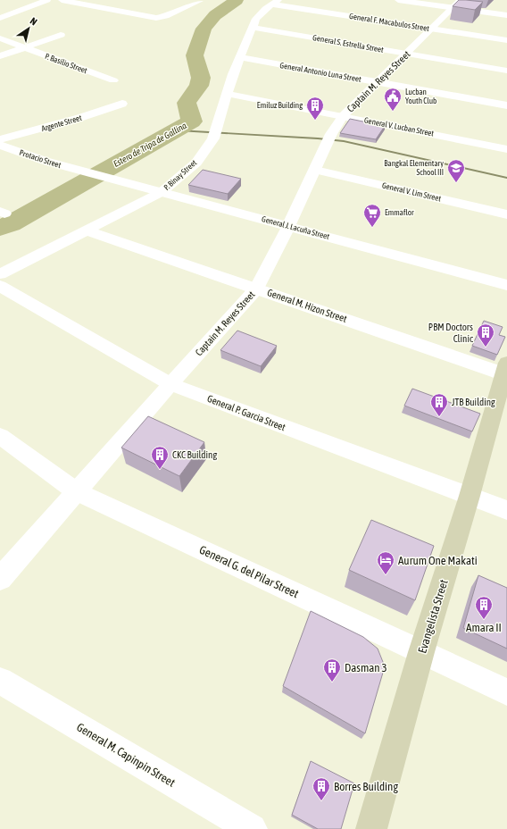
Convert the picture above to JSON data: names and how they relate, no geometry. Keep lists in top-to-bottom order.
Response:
{
  "streets": {
    "main road": ["Evangelista Street"],
    "street": [
      "General F. Macabulos Street",
      "General S. Estrella Street",
      "P. Basilio Street",
      "General Antonio Luna Street",
      "Captain M. Reyes Street",
      "Argente Street",
      "General V. Lucban Street",
      "Protacio Street",
      "P. Binay Street",
      "General V. Lim Street",
      "General J. Lacuña Street",
      "General M. Hizon Street",
      "General P. Garcia Street",
      "General G. del Pilar Street",
      "General M. Capinpin Street"
    ]
  },
  "crossings": [
    ["General F. Macabulos Street", "Captain M. Reyes Street"],
    ["General F. Macabulos Street", "P. Binay Street"],
    ["General S. Estrella Street", "Captain M. Reyes Street"],
    ["General S. Estrella Street", "P. Binay Street"],
    ["General Antonio Luna Street", "Captain M. Reyes Street"],
    ["General Antonio Luna Street", "P. Binay Street"],
    ["Captain M. Reyes Street", "General V. Lucban Street"],
    ["Captain M. Reyes Street", "General V. Lim Street"],
    ["Captain M. Reyes Street", "General J. Lacuña Street"],
    ["Captain M. Reyes Street", "General M. Hizon Street"],
    ["Captain M. Reyes Street", "General P. Garcia Street"],
    ["Captain M. Reyes Street", "General G. del Pilar Street"],
    ["General V. Lucban Street", "P. Binay Street"],
    ["Protacio Street", "General J. Lacuña Street"],
    ["P. Binay Street", "General J. Lacuña Street"],
    ["P. Binay Street", "General M. Hizon Street"],
    ["General M. Hizon Street", "Evangelista Street"],
    ["General P. Garcia Street", "Evangelista Street"],
    ["General G. del Pilar Street", "Evangelista Street"]
  ],
  "water": ["Estero de Tripa de Gallina"],
  "places": {
    "public building": ["Lucban Youth Club"],
    "building": [
      "Emiluz Building",
      "PBM Doctors Clinic",
      "JTB Building",
      "CKC Building",
      "Amara II",
      "Dasman 3",
      "Borres Building"
    ],
    "school or university": ["Bangkal Elementary School III"],
    "supermarket": ["Emmaflor"],
    "hotel": ["Aurum One Makati"]
  },
  "north": "top right"
}
